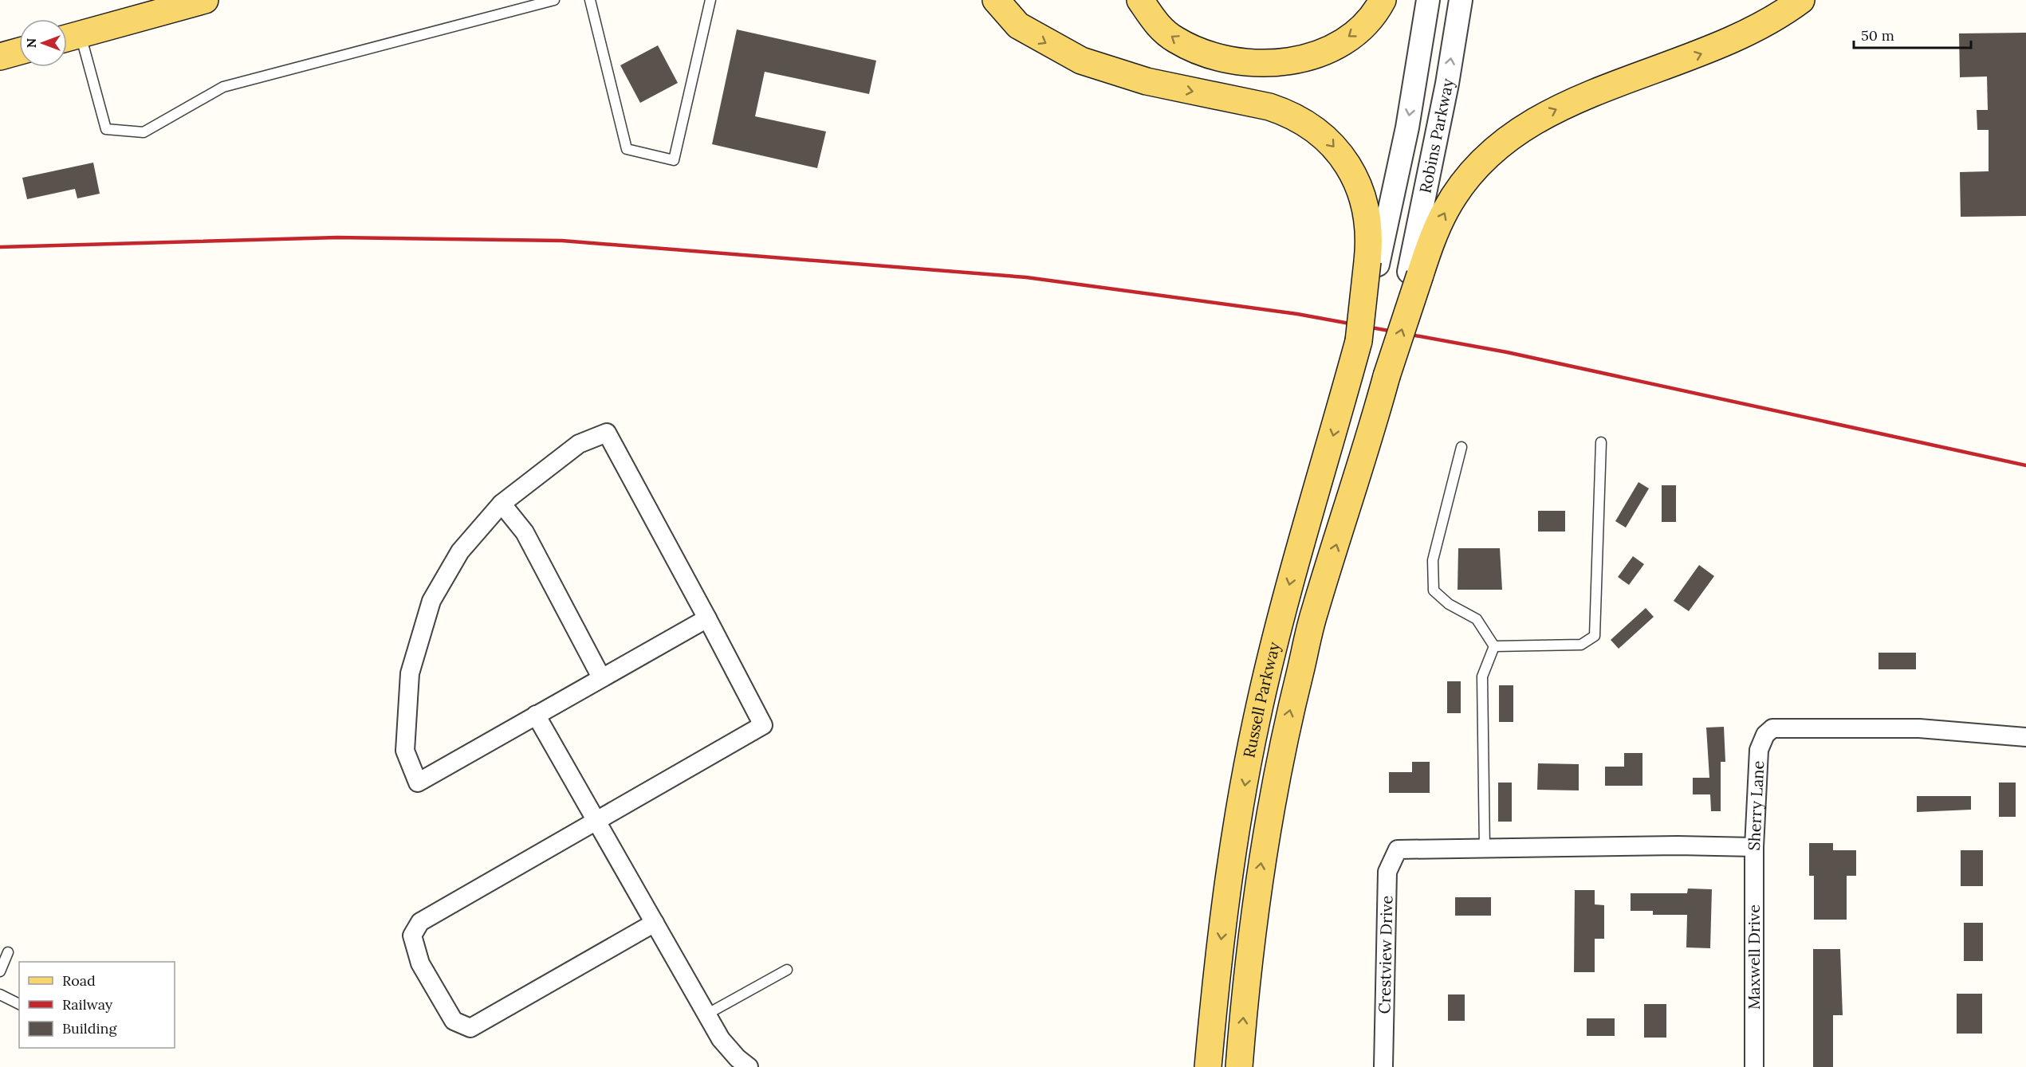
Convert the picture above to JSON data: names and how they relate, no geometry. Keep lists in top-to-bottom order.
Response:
{
  "streets": {
    "main road": ["Russell Parkway"],
    "street": [
      "Robins Parkway",
      "Sherry Lane",
      "Crestview Drive",
      "Maxwell Drive"
    ]
  },
  "crossings": [
    ["Robins Parkway", "Russell Parkway"],
    ["Sherry Lane", "Crestview Drive"],
    ["Sherry Lane", "Maxwell Drive"]
  ],
  "legend": ["Road", "Railway", "Building"],
  "scale_bar": "50 m",
  "north": "left"
}
